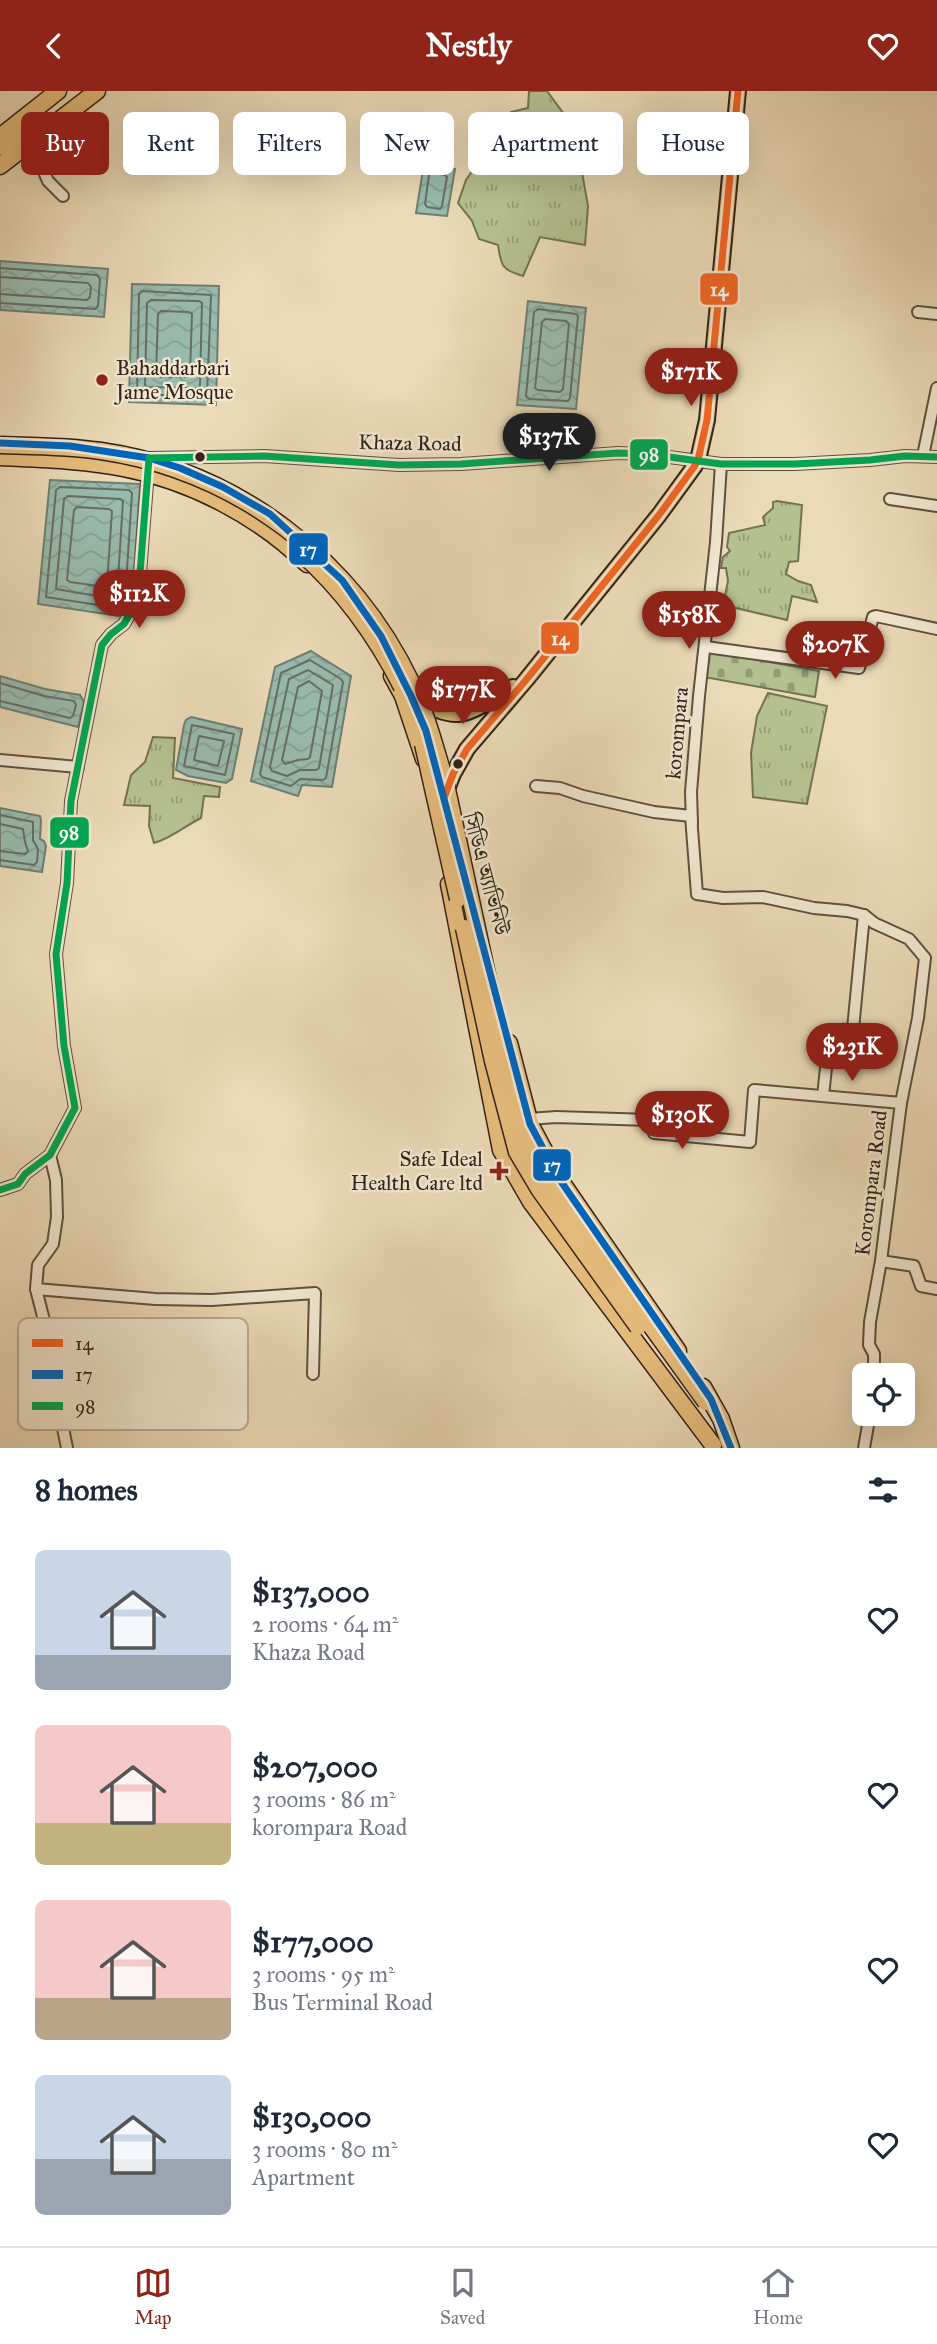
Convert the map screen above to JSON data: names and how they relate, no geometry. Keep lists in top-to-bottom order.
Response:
{
  "streets": {
    "highway": ["সিডিএ অ্যাভিনিউ"],
    "street": ["Khaza Road", "korompara", "Korompara Road"]
  },
  "crossings": [
    ["Khaza Road", "korompara"],
    ["Khaza Road", "সিডিএ অ্যাভিনিউ"],
    ["korompara", "Korompara Road"]
  ],
  "places": {
    "other": ["Bahaddarbari Jame Mosque"],
    "health": ["Safe Ideal Health Care ltd"]
  },
  "lines": ["transit line 14", "transit line 17", "transit line 98"],
  "legend": ["14", "17", "98"],
  "page": {
    "header": "Nestly",
    "chip": [
      "Buy",
      "Rent",
      "Filters",
      "New",
      "Apartment",
      "House"
    ],
    "price": [
      "$171K",
      "$137K",
      "$112K",
      "$158K",
      "$207K",
      "$177K",
      "$231K",
      "$130K"
    ],
    "heading": "8 homes",
    "list": [
      {
        "name": "$137,000",
        "note": "2 rooms · 64 m² · Khaza Road"
      },
      {
        "name": "$207,000",
        "note": "3 rooms · 86 m² · korompara Road"
      },
      {
        "name": "$177,000",
        "note": "3 rooms · 95 m² · Bus Terminal Road"
      },
      {
        "name": "$130,000",
        "note": "3 rooms · 80 m² · Apartment"
      }
    ],
    "tabs": ["Map", "Saved", "Home"]
  }
}
